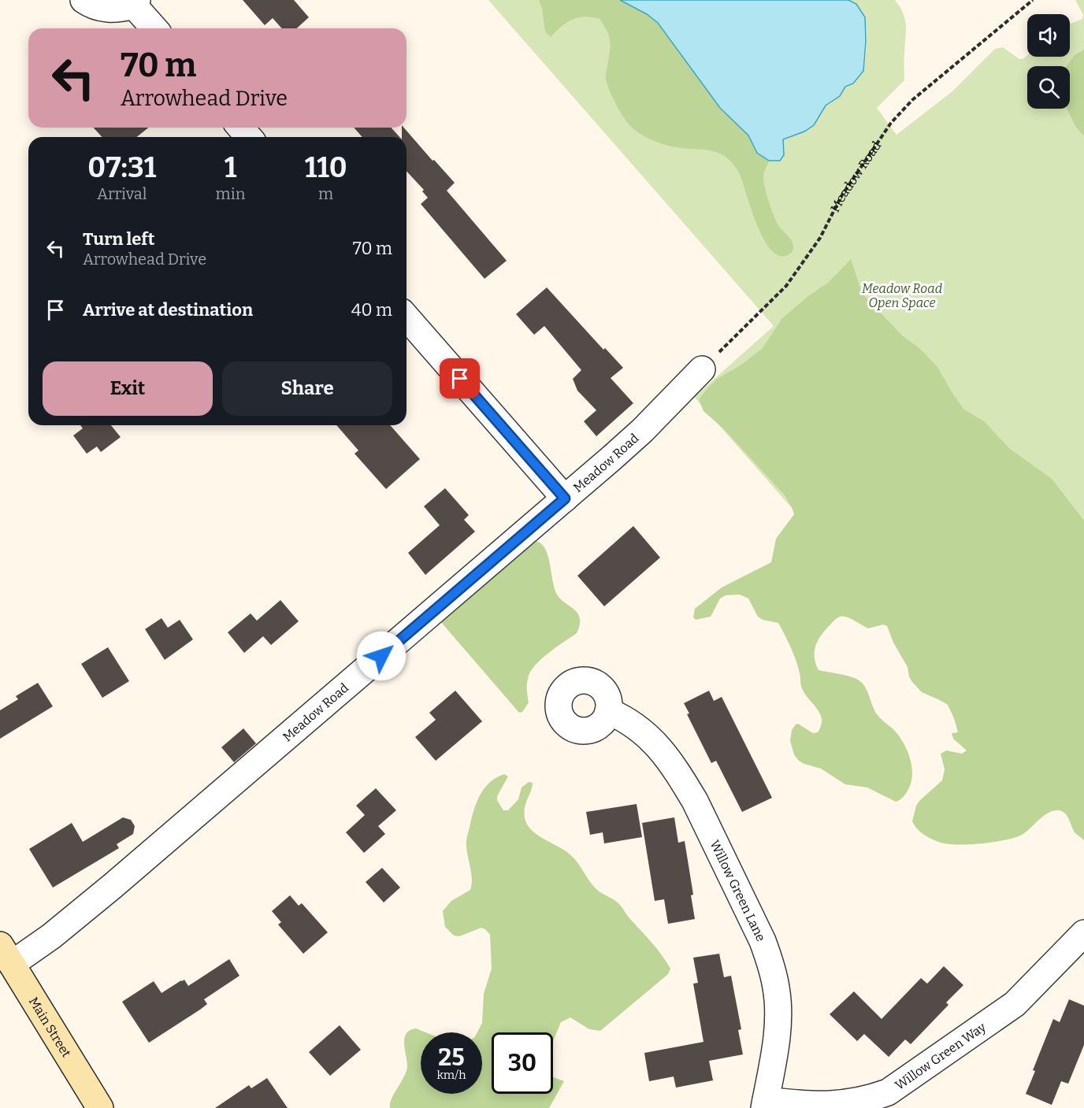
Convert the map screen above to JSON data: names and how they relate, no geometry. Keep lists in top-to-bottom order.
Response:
{
  "streets": {
    "main road": ["Main Street"],
    "street": ["Meadow Road", "Willow Green Lane", "Willow Green Way"]
  },
  "crossings": [
    ["Meadow Road", "Main Street"],
    ["Willow Green Lane", "Willow Green Way"]
  ],
  "parks": ["Meadow Road Open Space"],
  "page": {
    "turn": ["70 m", "Arrowhead Drive"],
    "eta": [
      "07:31",
      "Arrival",
      "1",
      "min",
      "110",
      "m"
    ],
    "list": [
      {
        "name": "Turn left",
        "note": "Arrowhead Drive",
        "value": "70 m"
      },
      {
        "name": "Arrive at destination",
        "value": "40 m"
      }
    ],
    "buttons": ["Exit", "Share"],
    "speed": "25 km/h",
    "limit": "30"
  }
}
